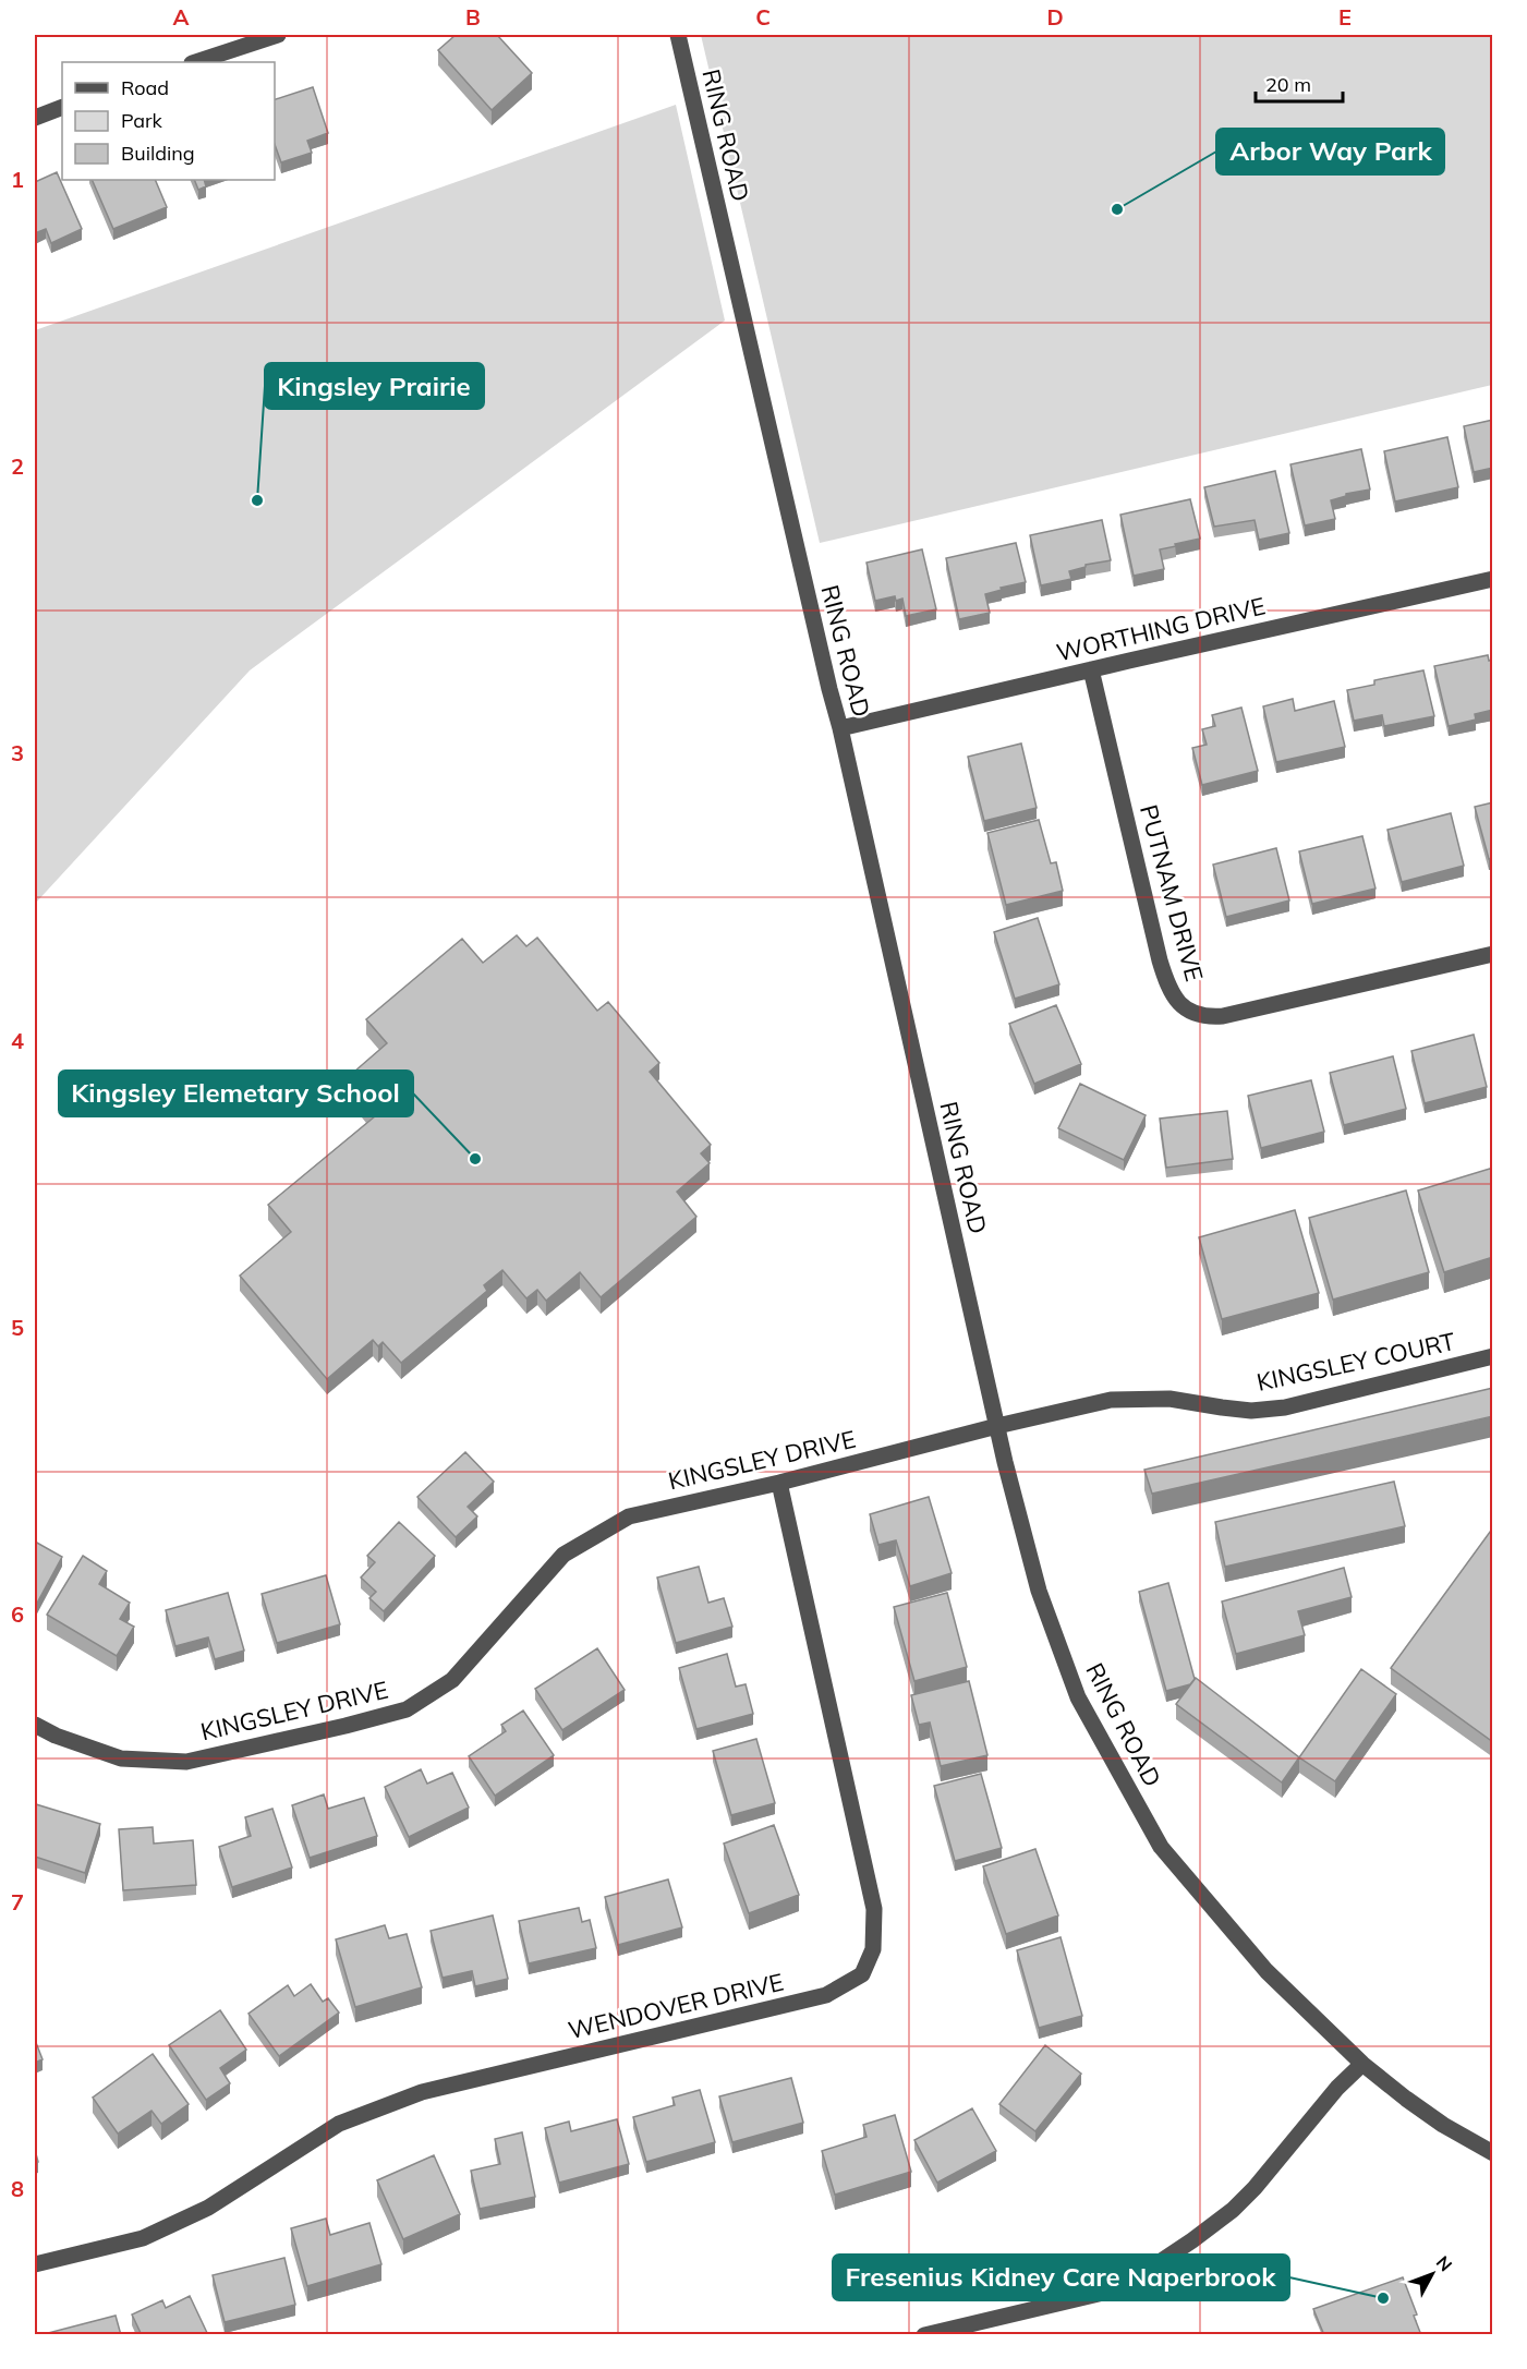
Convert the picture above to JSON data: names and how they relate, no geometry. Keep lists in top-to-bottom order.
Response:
{
  "streets": {
    "street": [
      "RING ROAD",
      "WORTHING DRIVE",
      "PUTNAM DRIVE",
      "KINGSLEY COURT",
      "KINGSLEY DRIVE",
      "WENDOVER DRIVE"
    ]
  },
  "crossings": [
    ["RING ROAD", "WORTHING DRIVE"],
    ["RING ROAD", "KINGSLEY COURT"],
    ["RING ROAD", "KINGSLEY DRIVE"],
    ["WORTHING DRIVE", "PUTNAM DRIVE"],
    ["KINGSLEY COURT", "KINGSLEY DRIVE"],
    ["KINGSLEY DRIVE", "WENDOVER DRIVE"]
  ],
  "places": [
    "Arbor Way Park",
    "Kingsley Prairie",
    "Kingsley Elemetary School",
    "Fresenius Kidney Care Naperbrook"
  ],
  "legend": ["Road", "Park", "Building"],
  "scale_bar": "20 m",
  "north": "top right",
  "grid": {
    "columns": [
      "A",
      "B",
      "C",
      "D",
      "E"
    ],
    "rows": [
      "1",
      "2",
      "3",
      "4",
      "5",
      "6",
      "7",
      "8"
    ]
  }
}
